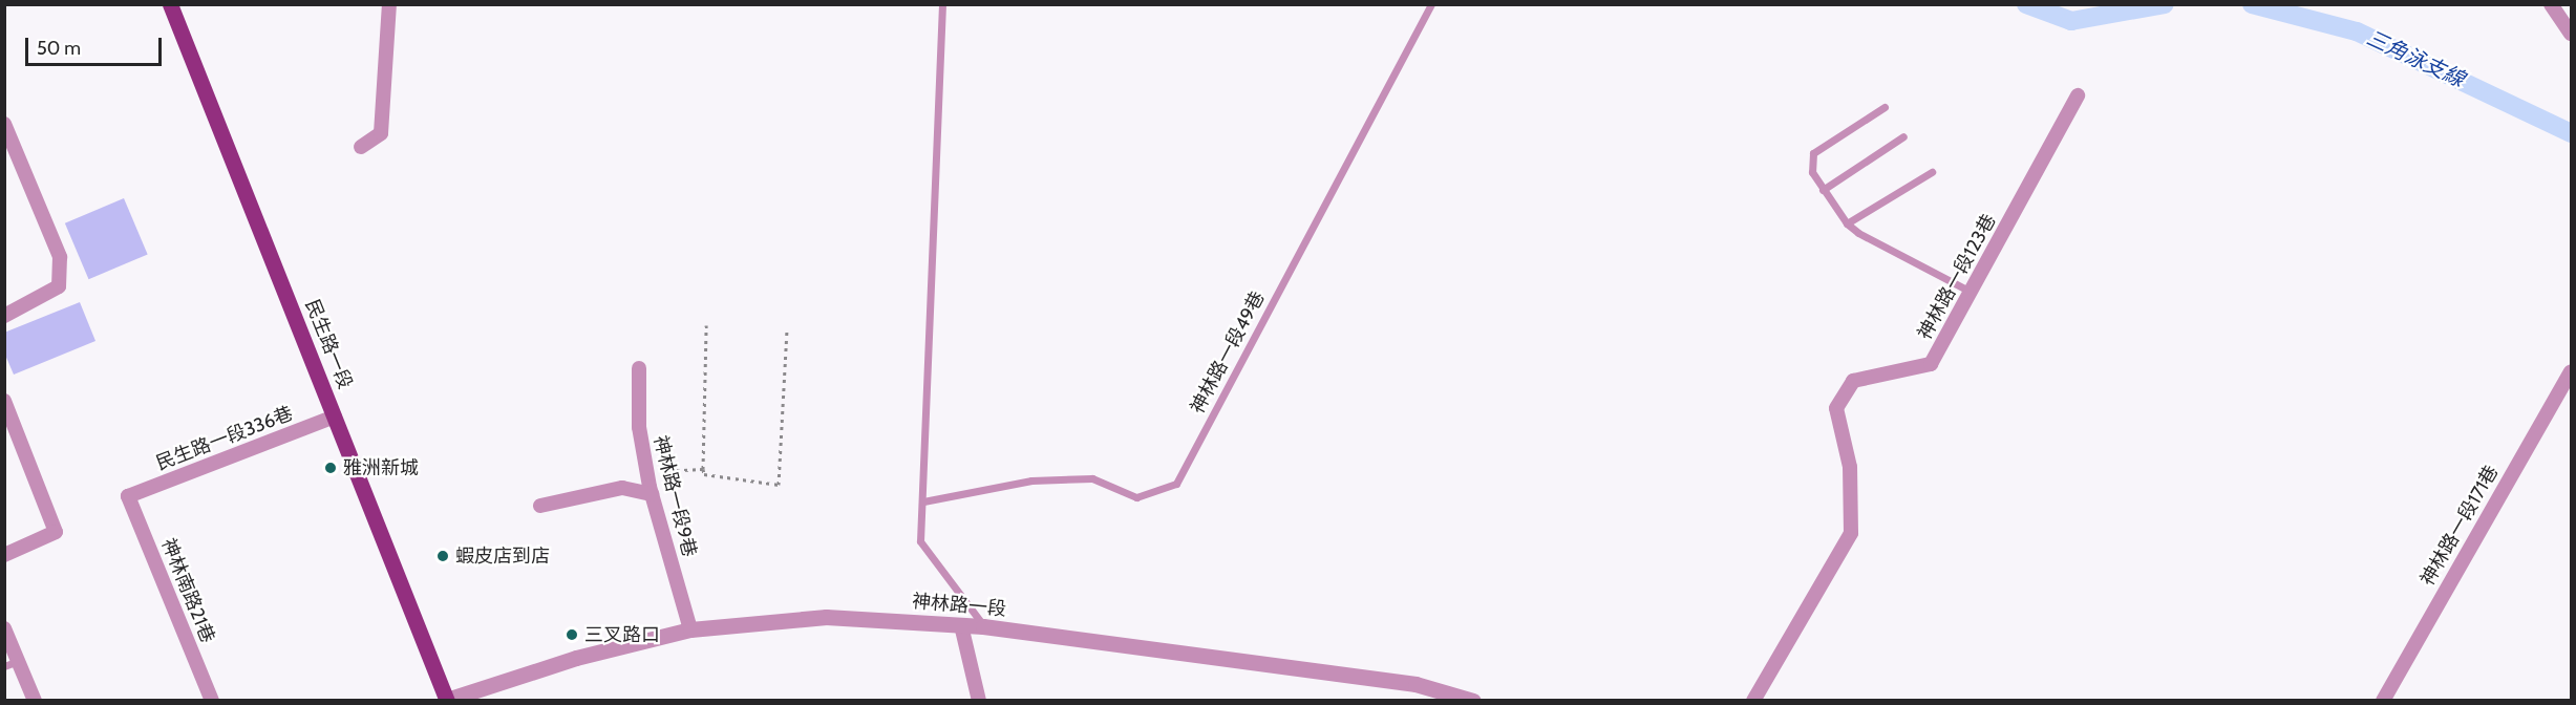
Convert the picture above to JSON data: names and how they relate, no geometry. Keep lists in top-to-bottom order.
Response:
{
  "streets": {
    "main road": ["民生路一段"],
    "street": [
      "神林路一段123巷",
      "民生路一段336巷",
      "神林路一段9巷",
      "神林路一段171巷",
      "神林南路21巷",
      "神林路一段"
    ],
    "lane": ["神林路一段49巷"]
  },
  "crossings": [
    ["民生路一段", "民生路一段336巷"],
    ["民生路一段", "神林路一段"],
    ["民生路一段336巷", "神林南路21巷"],
    ["神林路一段9巷", "神林路一段"]
  ],
  "water": ["三角泳支線"],
  "places": ["雅洲新城", "蝦皮店到店", "三叉路口"],
  "scale_bar": "50 m"
}
